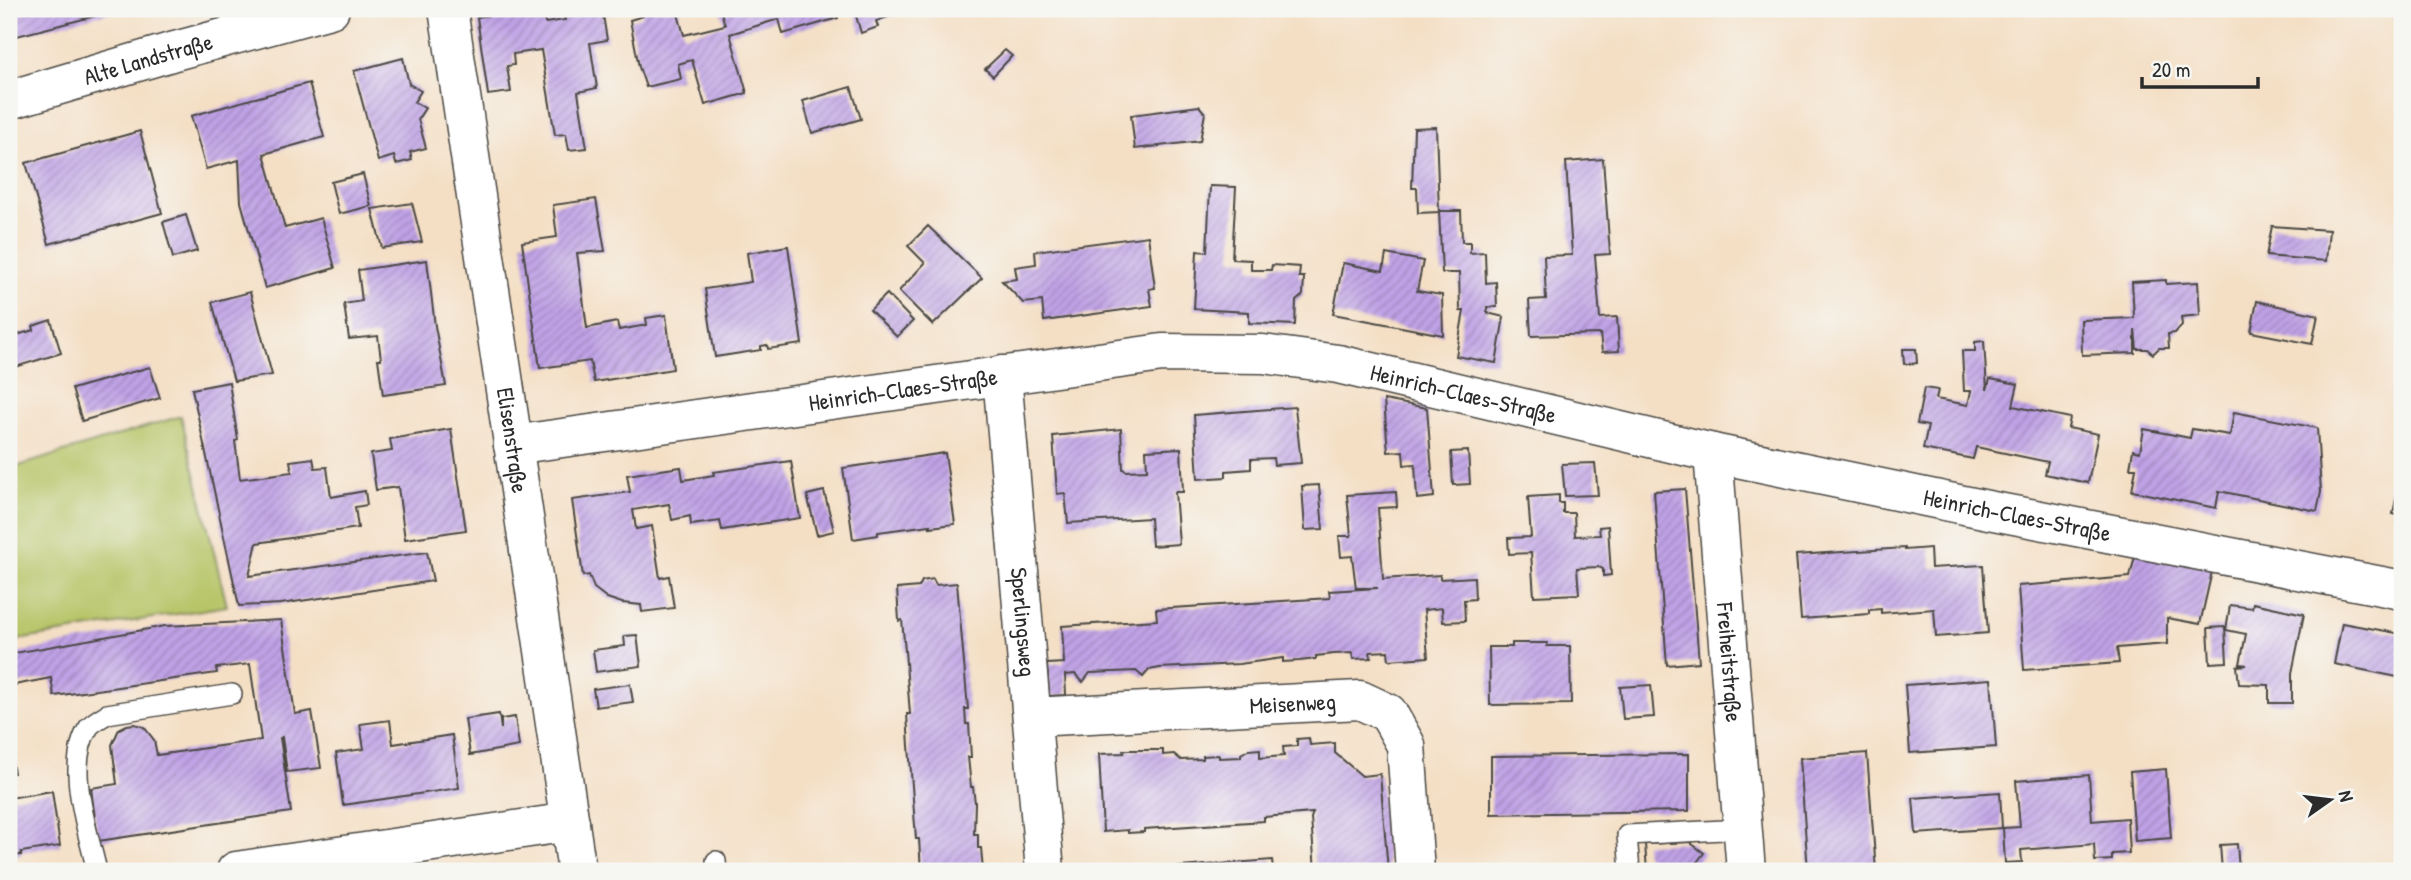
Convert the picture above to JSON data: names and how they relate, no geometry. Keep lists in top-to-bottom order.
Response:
{
  "streets": {
    "street": [
      "Alte Landstraße",
      "Heinrich-Claes-Straße",
      "Elisenstraße",
      "Sperlingsweg",
      "Freiheitstraße",
      "Meisenweg"
    ]
  },
  "crossings": [
    ["Heinrich-Claes-Straße", "Elisenstraße"],
    ["Heinrich-Claes-Straße", "Sperlingsweg"],
    ["Heinrich-Claes-Straße", "Freiheitstraße"],
    ["Sperlingsweg", "Meisenweg"]
  ],
  "scale_bar": "20 m",
  "north": "right"
}
